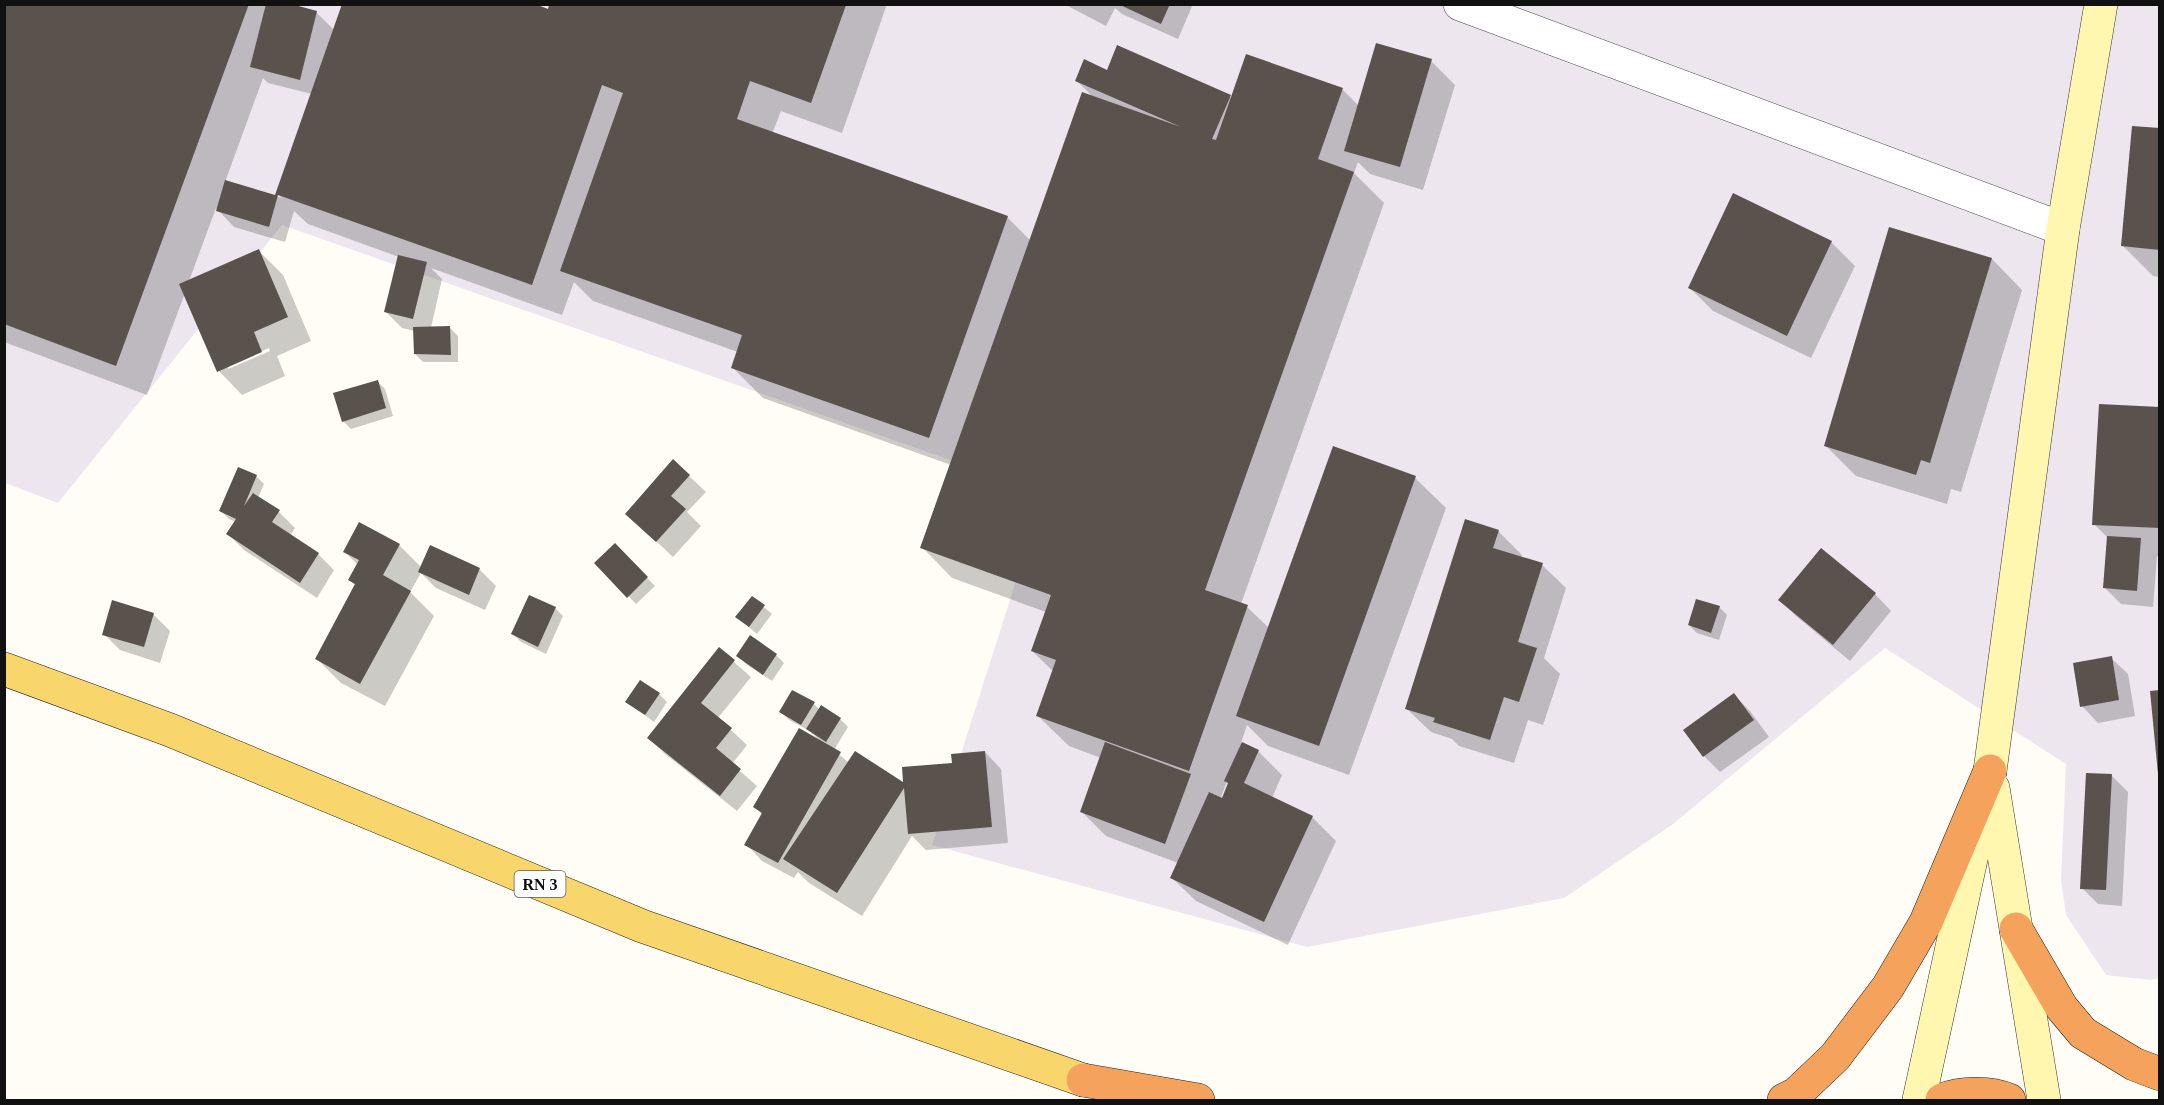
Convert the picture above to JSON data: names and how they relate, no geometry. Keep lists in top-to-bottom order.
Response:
{
  "streets": {
    "highway": ["RN 3"]
  }
}
